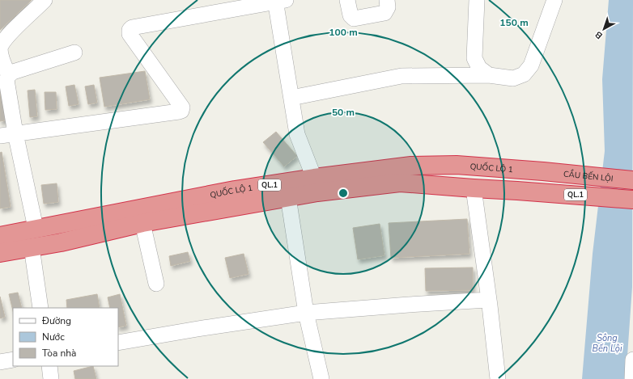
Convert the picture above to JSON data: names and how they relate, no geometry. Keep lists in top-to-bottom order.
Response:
{
  "streets": {
    "highway": ["QUỐC LỘ 1", "CẦU BẾN LỘI", "QL.1"]
  },
  "crossings": [
    ["QUỐC LỘ 1", "CẦU BẾN LỘI"]
  ],
  "water": ["Sông Bến Lội"],
  "legend": ["Đường", "Nước", "Tòa nhà"],
  "north": "bottom left",
  "rings": ["150 m", "100 m", "50 m"]
}
